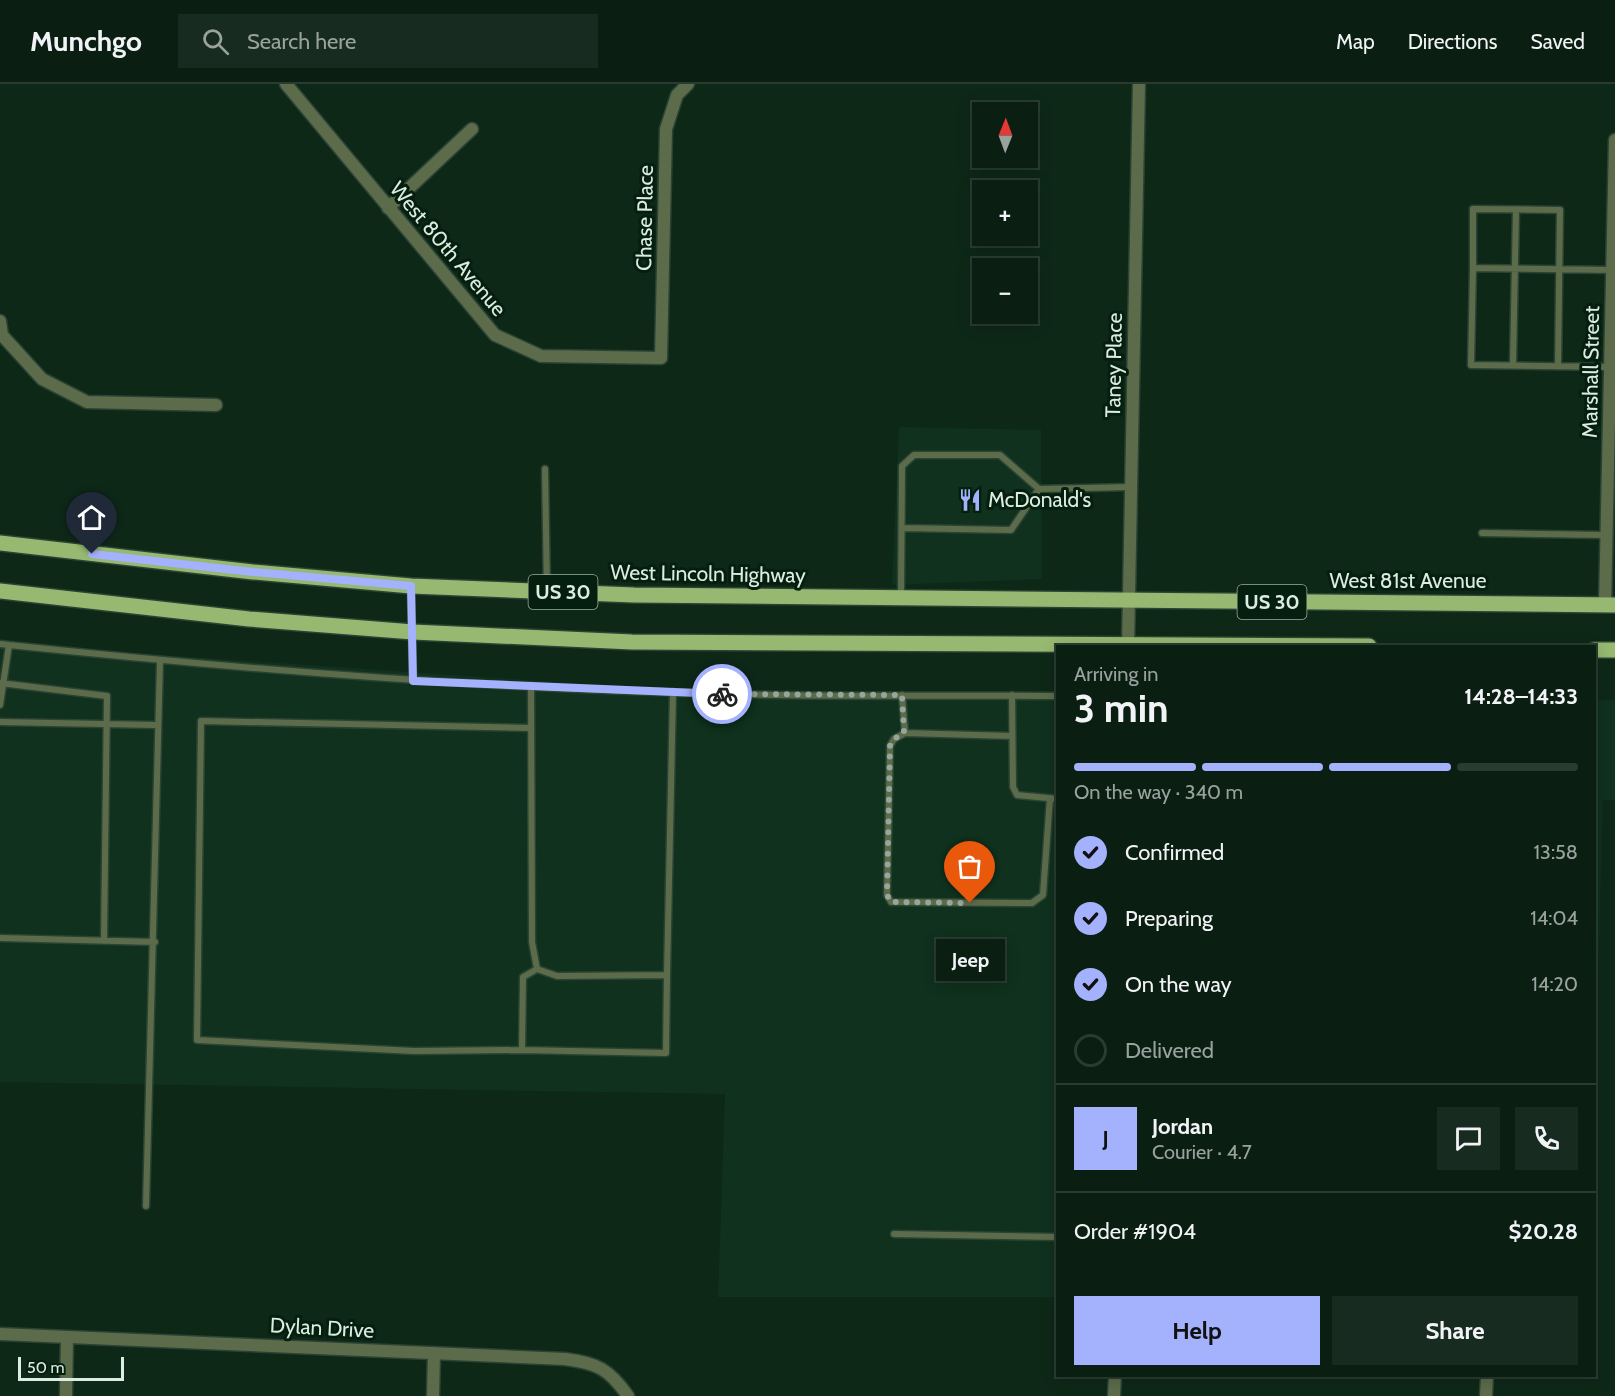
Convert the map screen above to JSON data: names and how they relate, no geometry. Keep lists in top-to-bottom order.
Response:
{
  "streets": {
    "main road": ["West Lincoln Highway", "West 81st Avenue", "US 30"],
    "street": [
      "Chase Place",
      "West 80th Avenue",
      "Taney Place",
      "Marshall Street",
      "Dylan Drive"
    ]
  },
  "crossings": [
    ["Chase Place", "West 80th Avenue"],
    ["Taney Place", "West Lincoln Highway"],
    ["Taney Place", "West 81st Avenue"],
    ["Taney Place", "US 30"],
    ["Marshall Street", "West 81st Avenue"],
    ["West Lincoln Highway", "West 81st Avenue"]
  ],
  "places": {
    "restaurant": ["McDonald's"],
    "other": ["Jeep"]
  },
  "scale_bar": "50 m",
  "north": "top",
  "page": {
    "header": "Munchgo",
    "search": "Search here",
    "nav": ["Map", "Directions", "Saved"],
    "map_buttons": ["+", "−"],
    "heading": ["3 min", "Arriving in", "14:28–14:33"],
    "panel": [
      "Jordan",
      "Courier · 4.7",
      "Order #1904",
      "$20.28"
    ],
    "bar": "On the way · 340 m",
    "list": [
      ["Confirmed", "13:58"],
      ["Preparing", "14:04"],
      ["On the way", "14:20"],
      "Delivered"
    ],
    "bubble": "Jeep",
    "round": "J",
    "buttons": ["Help", "Share"],
    "scale": "50 m"
  }
}
